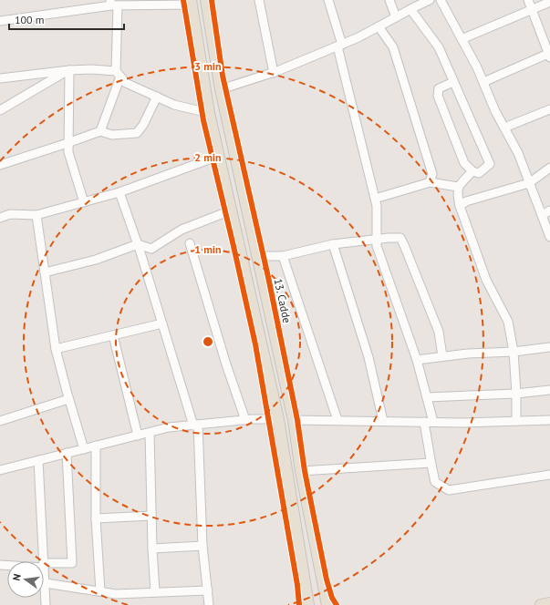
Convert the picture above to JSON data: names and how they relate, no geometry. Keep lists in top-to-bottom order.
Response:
{
  "streets": {
    "main road": ["13. Cadde"]
  },
  "scale_bar": "100 m",
  "north": "left",
  "rings": ["3 min", "2 min", "1 min"]
}
